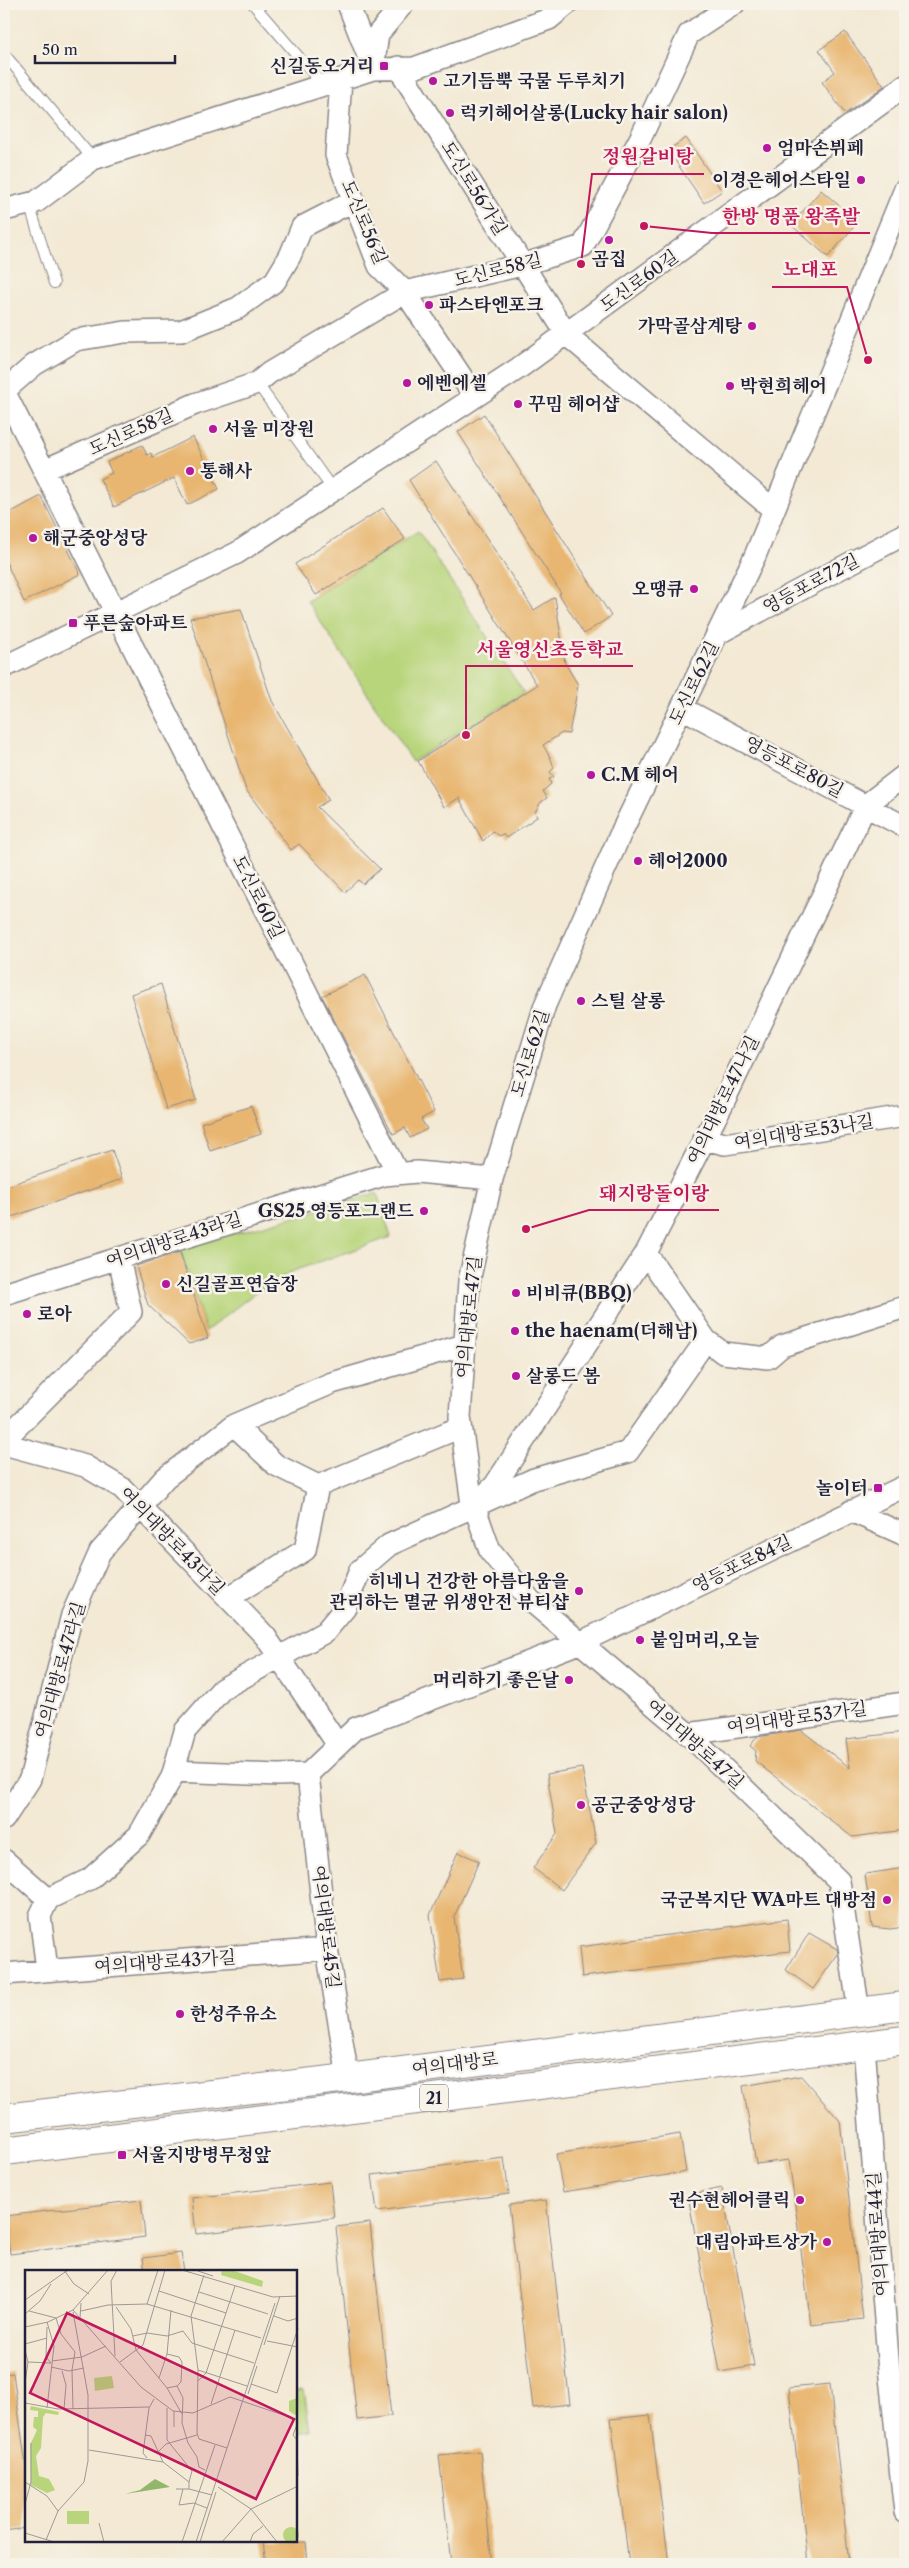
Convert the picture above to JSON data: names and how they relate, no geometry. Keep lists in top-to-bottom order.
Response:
{
  "streets": {
    "main road": ["여의대방로", "21"],
    "street": [
      "도신로56가길",
      "도신로56길",
      "도신로58길",
      "도신로60길",
      "영등포로72길",
      "도신로62길",
      "영등포로80길",
      "여의대방로47나길",
      "여의대방로53나길",
      "여의대방로43라길",
      "여의대방로47길",
      "여의대방로43다길",
      "영등포로84길",
      "여의대방로47라길",
      "여의대방로53가길",
      "여의대방로45길",
      "여의대방로43가길",
      "여의대방로44길"
    ]
  },
  "crossings": [
    ["도신로56가길", "도신로58길"],
    ["도신로56가길", "도신로60길"],
    ["도신로56길", "도신로58길"],
    ["도신로56길", "도신로60길"],
    ["도신로60길", "여의대방로43라길"],
    ["영등포로72길", "도신로62길"],
    ["도신로62길", "영등포로80길"],
    ["도신로62길", "여의대방로43라길"],
    ["도신로62길", "여의대방로47길"],
    ["영등포로80길", "여의대방로47나길"],
    ["여의대방로47나길", "여의대방로53나길"],
    ["여의대방로47나길", "여의대방로47길"],
    ["여의대방로43라길", "여의대방로47길"],
    ["여의대방로47길", "영등포로84길"],
    ["여의대방로47길", "여의대방로47라길"],
    ["여의대방로47길", "여의대방로53가길"],
    ["여의대방로47길", "여의대방로"],
    ["여의대방로43다길", "여의대방로47라길"],
    ["여의대방로45길", "여의대방로43가길"],
    ["여의대방로45길", "여의대방로"],
    ["여의대방로", "여의대방로44길"]
  ],
  "places": {
    "transit": [
      "신길동오거리",
      "푸른숲아파트",
      "놀이터",
      "서울지방병무청앞"
    ],
    "other": [
      "고기듬뿍 국물 두루치기",
      "럭키헤어살롱(Lucky hair salon)",
      "엄마손뷔페",
      "이경은헤어스타일",
      "한방 명품 왕족발",
      "곰집",
      "정원갈비탕",
      "파스타엔포크",
      "가막골삼계탕",
      "노대포",
      "에벤에셀",
      "박현희헤어",
      "꾸밈 헤어샵",
      "서울 미장원",
      "통해사",
      "해군중앙성당",
      "오땡큐",
      "서울영신초등학교",
      "C.M 헤어",
      "헤어2000",
      "스틸 살롱",
      "GS25 영등포그랜드",
      "돼지랑돌이랑",
      "신길골프연습장",
      "비비큐(BBQ)",
      "로아",
      "the haenam(더해남)",
      "살롱드 봄",
      "히네니 건강한 아름다움을 관리하는 멸균 위생안전 뷰티샵",
      "붙임머리,오늘",
      "머리하기 좋은날",
      "공군중앙성당",
      "국군복지단 WA마트 대방점",
      "한성주유소",
      "권수현헤어클릭",
      "대림아파트상가"
    ]
  },
  "scale_bar": "50 m"
}
